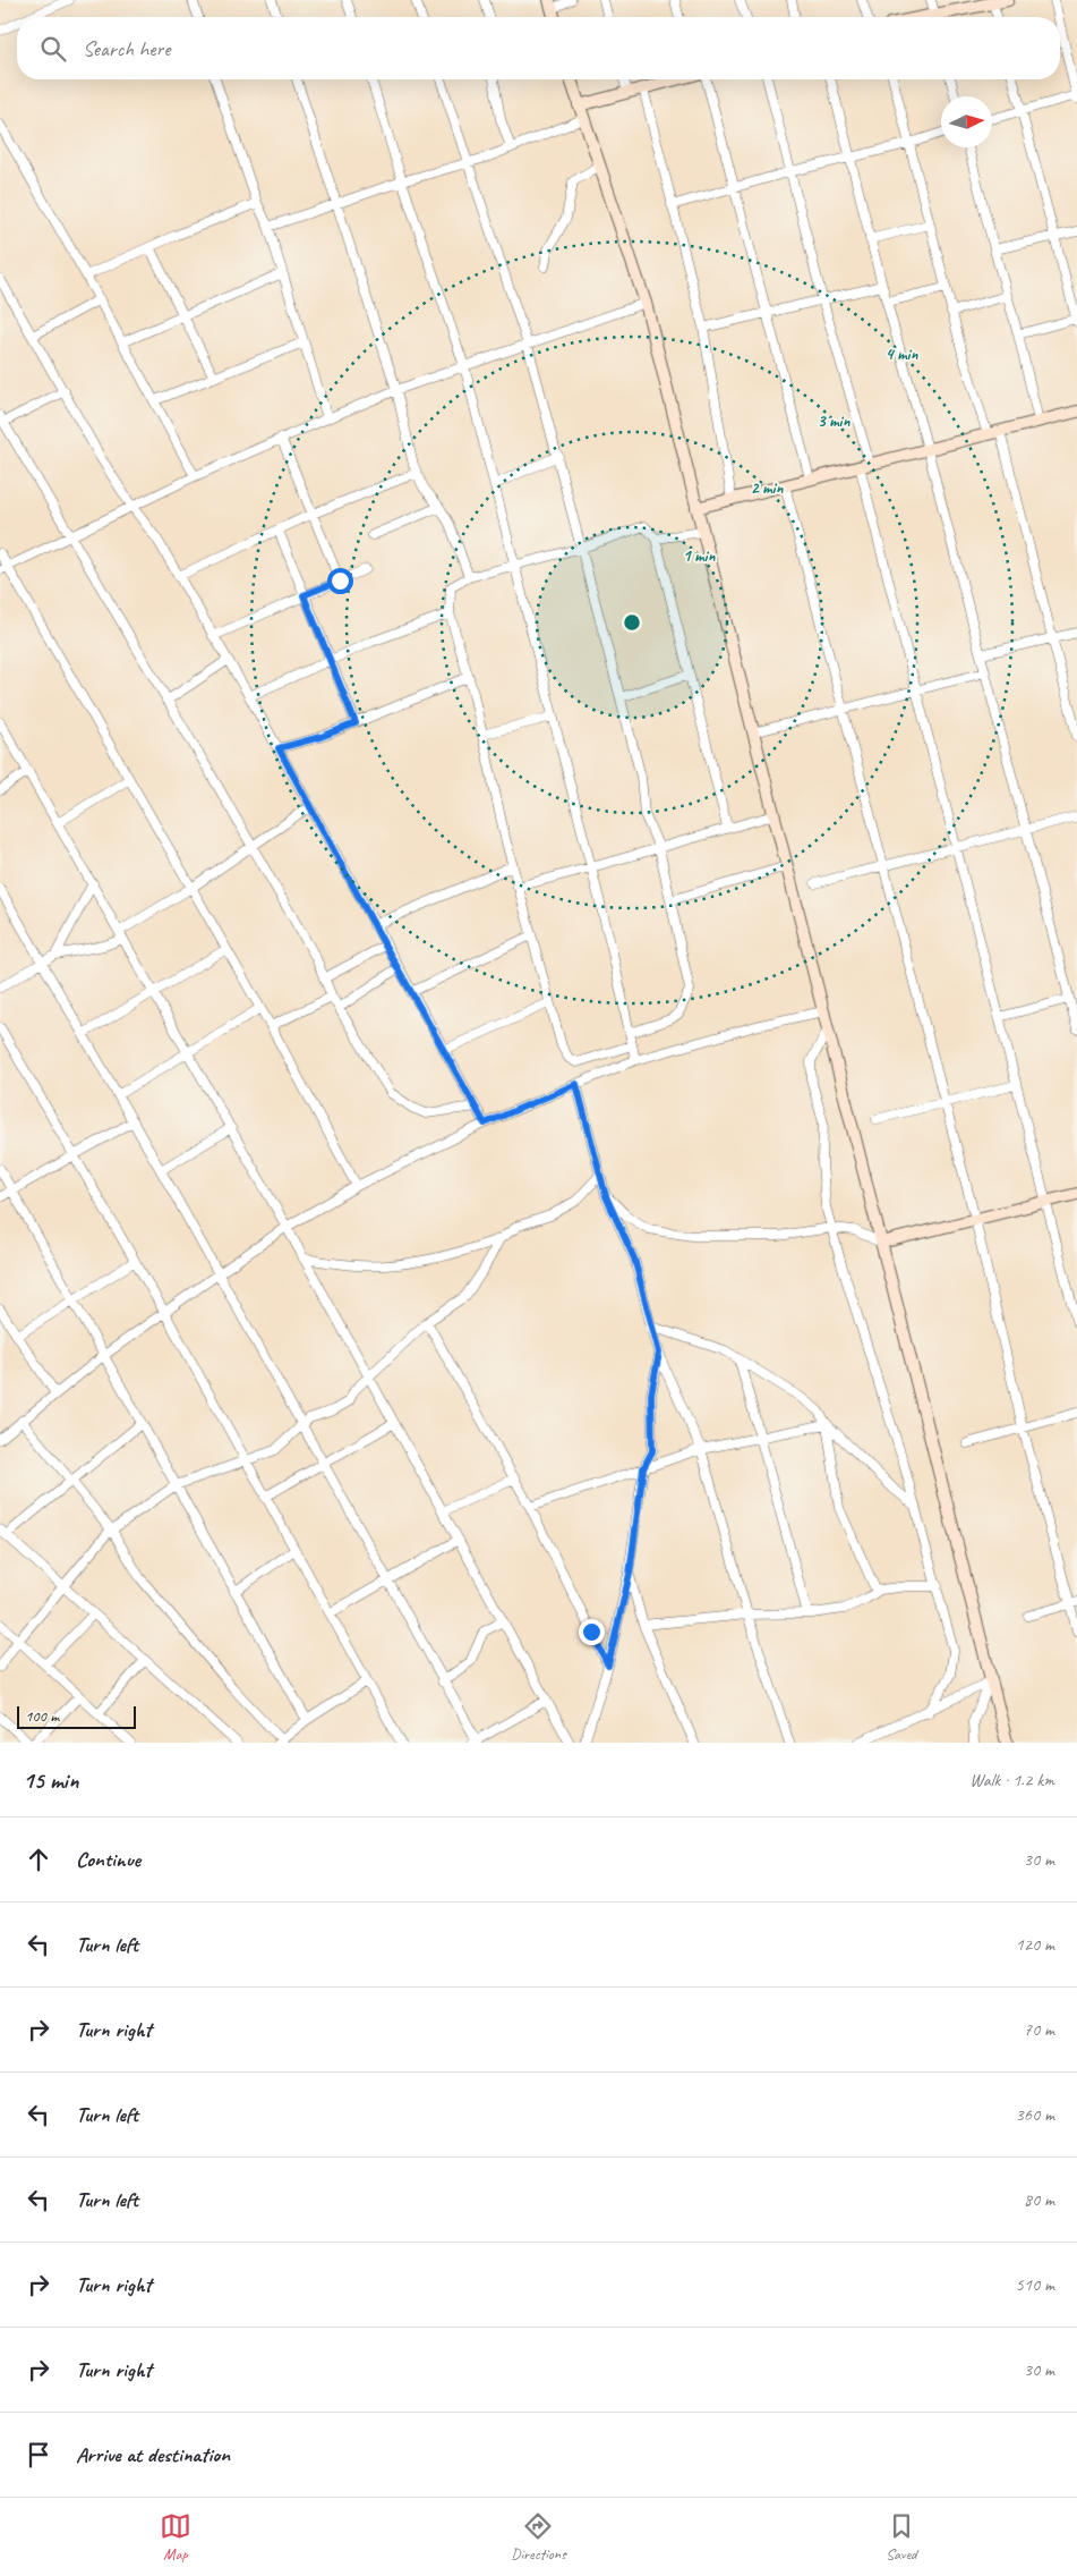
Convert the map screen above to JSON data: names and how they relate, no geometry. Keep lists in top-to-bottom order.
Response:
{
  "scale_bar": "100 m",
  "north": "right",
  "page": {
    "search": "Search here",
    "scale": "100 m",
    "heading": ["15 min", "Walk · 1.2 km"],
    "list": [
      ["Continue", "30 m"],
      ["Turn left", "120 m"],
      ["Turn right", "70 m"],
      ["Turn left", "360 m"],
      ["Turn left", "80 m"],
      ["Turn right", "510 m"],
      ["Turn right", "30 m"],
      "Arrive at destination"
    ],
    "nav": ["Map", "Directions", "Saved"]
  },
  "rings": [
    "4 min",
    "3 min",
    "2 min",
    "1 min"
  ]
}
